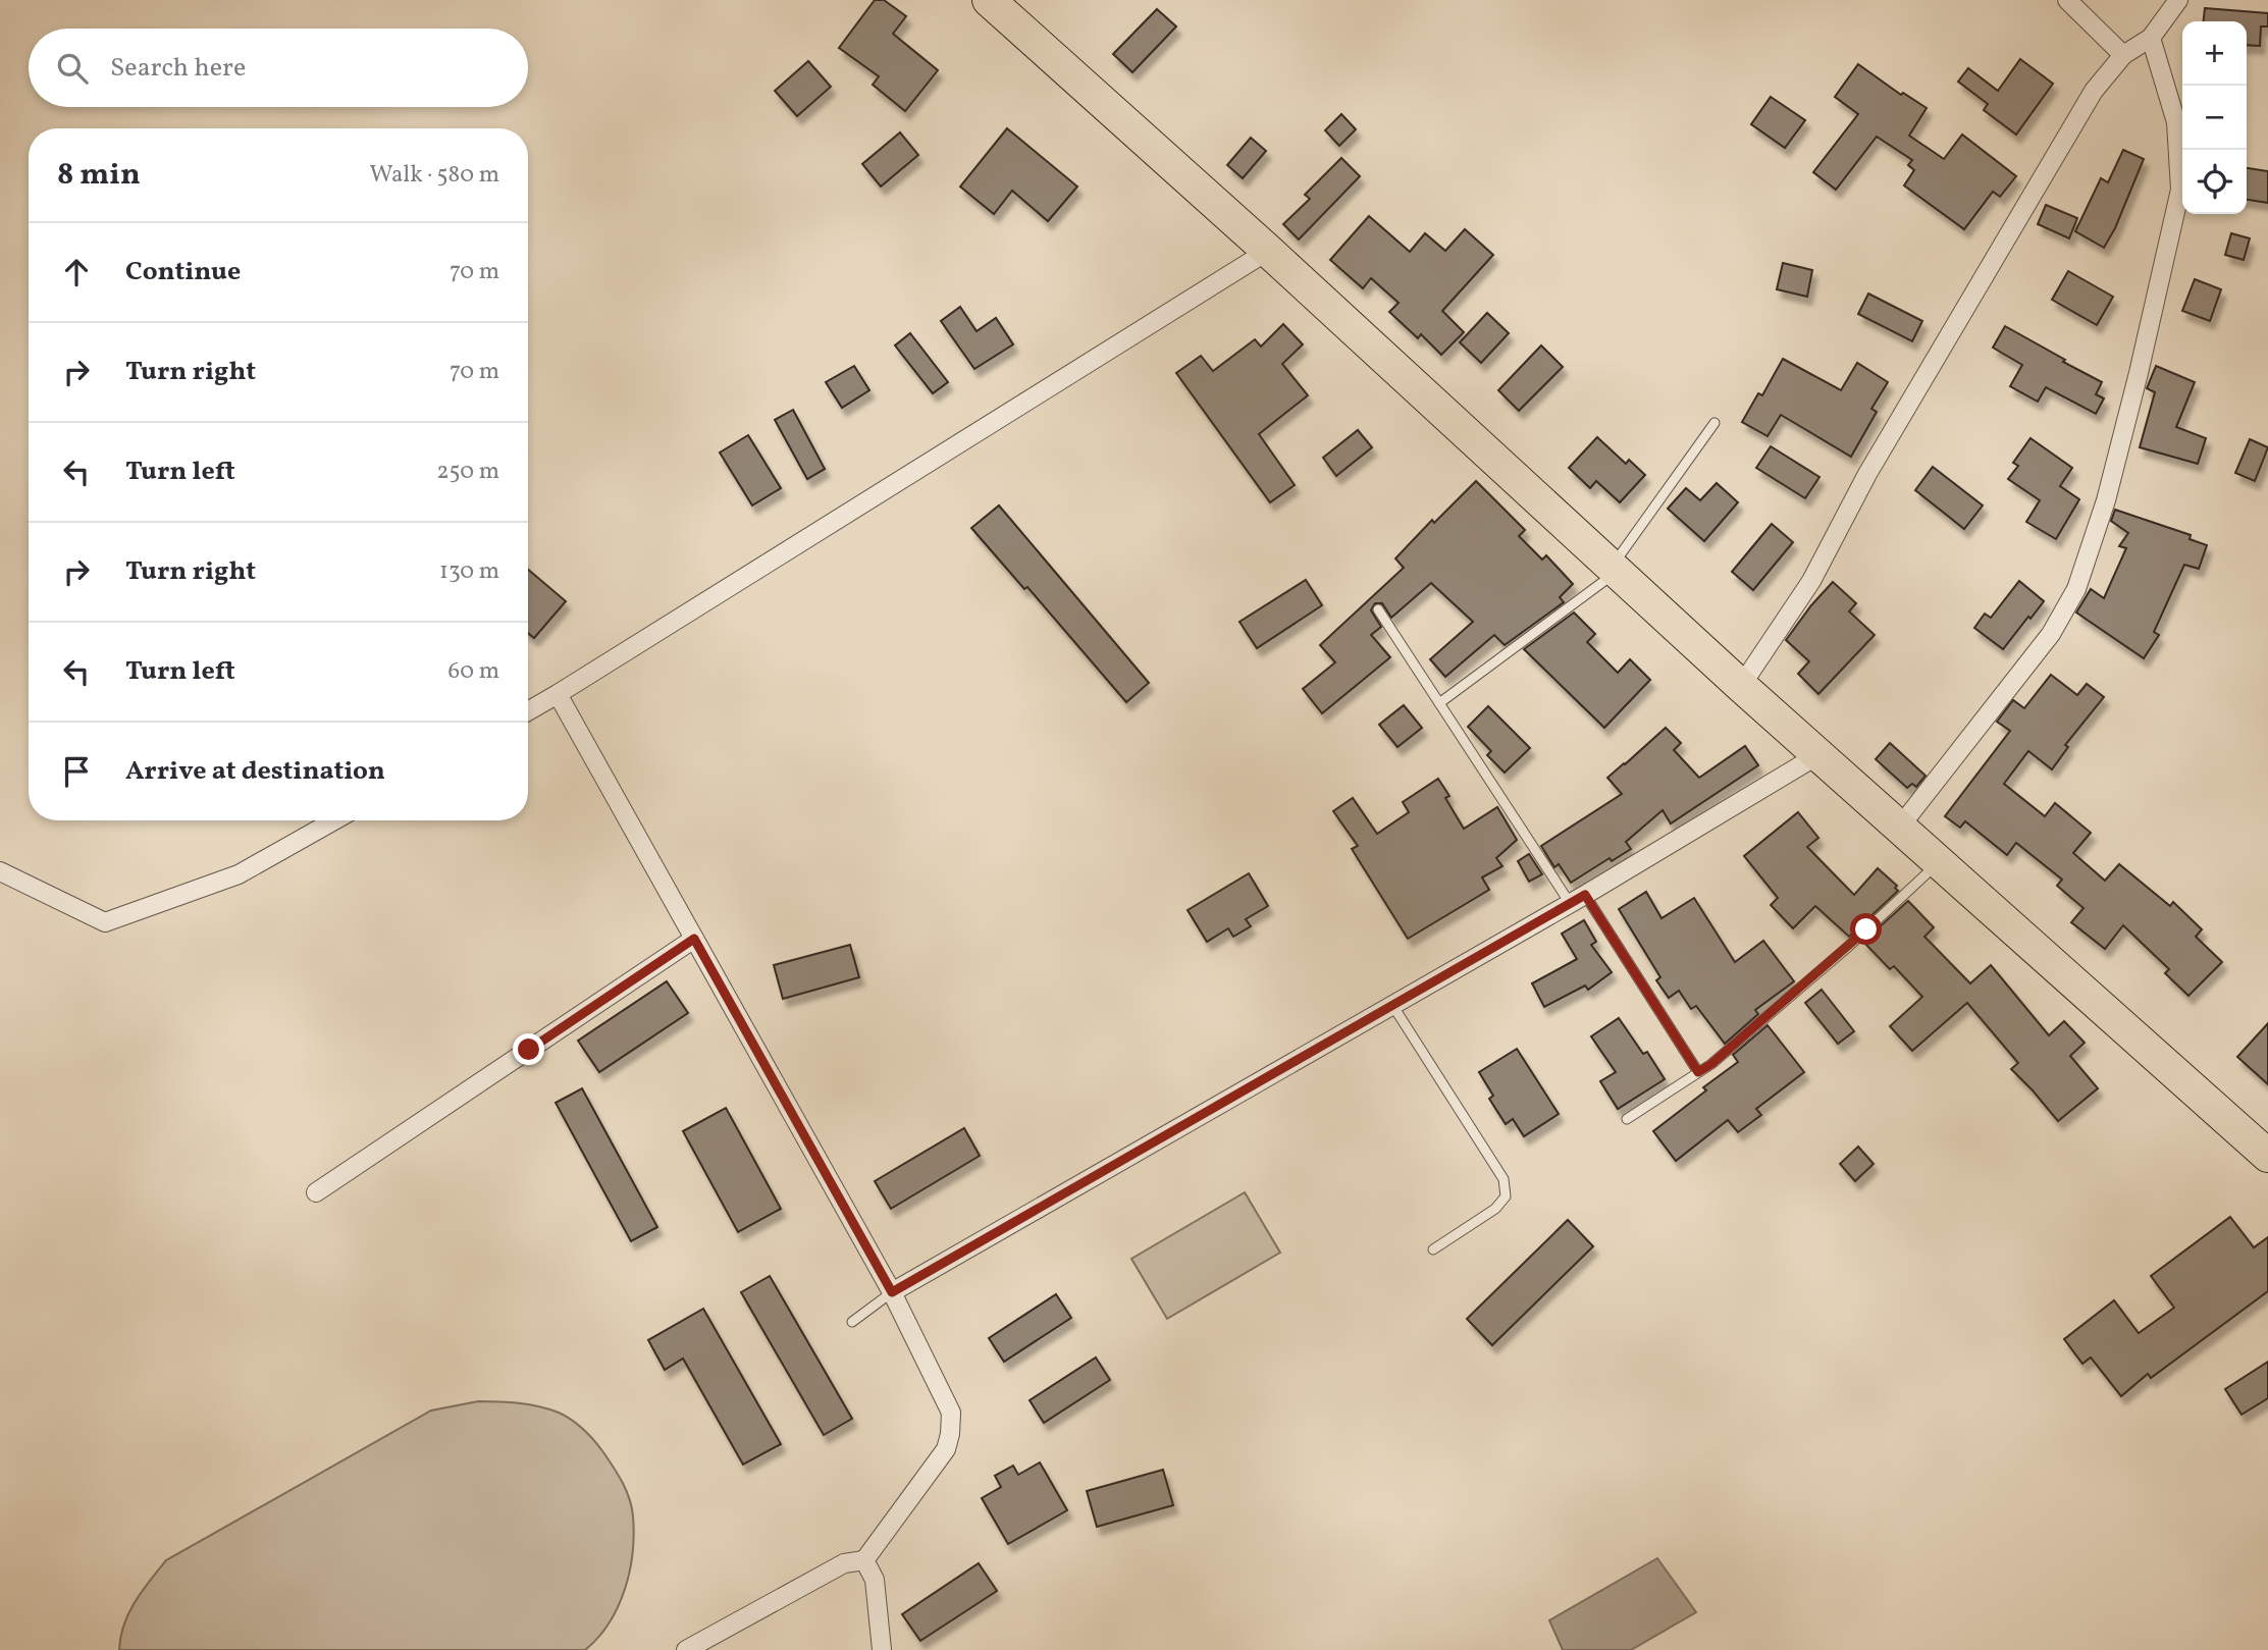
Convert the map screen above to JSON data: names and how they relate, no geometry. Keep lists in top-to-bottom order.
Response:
{
  "page": {
    "map_buttons": ["+", "−"],
    "search": "Search here",
    "heading": ["8 min", "Walk · 580 m"],
    "list": [
      ["Continue", "70 m"],
      ["Turn right", "70 m"],
      ["Turn left", "250 m"],
      ["Turn right", "130 m"],
      ["Turn left", "60 m"],
      "Arrive at destination"
    ]
  }
}
